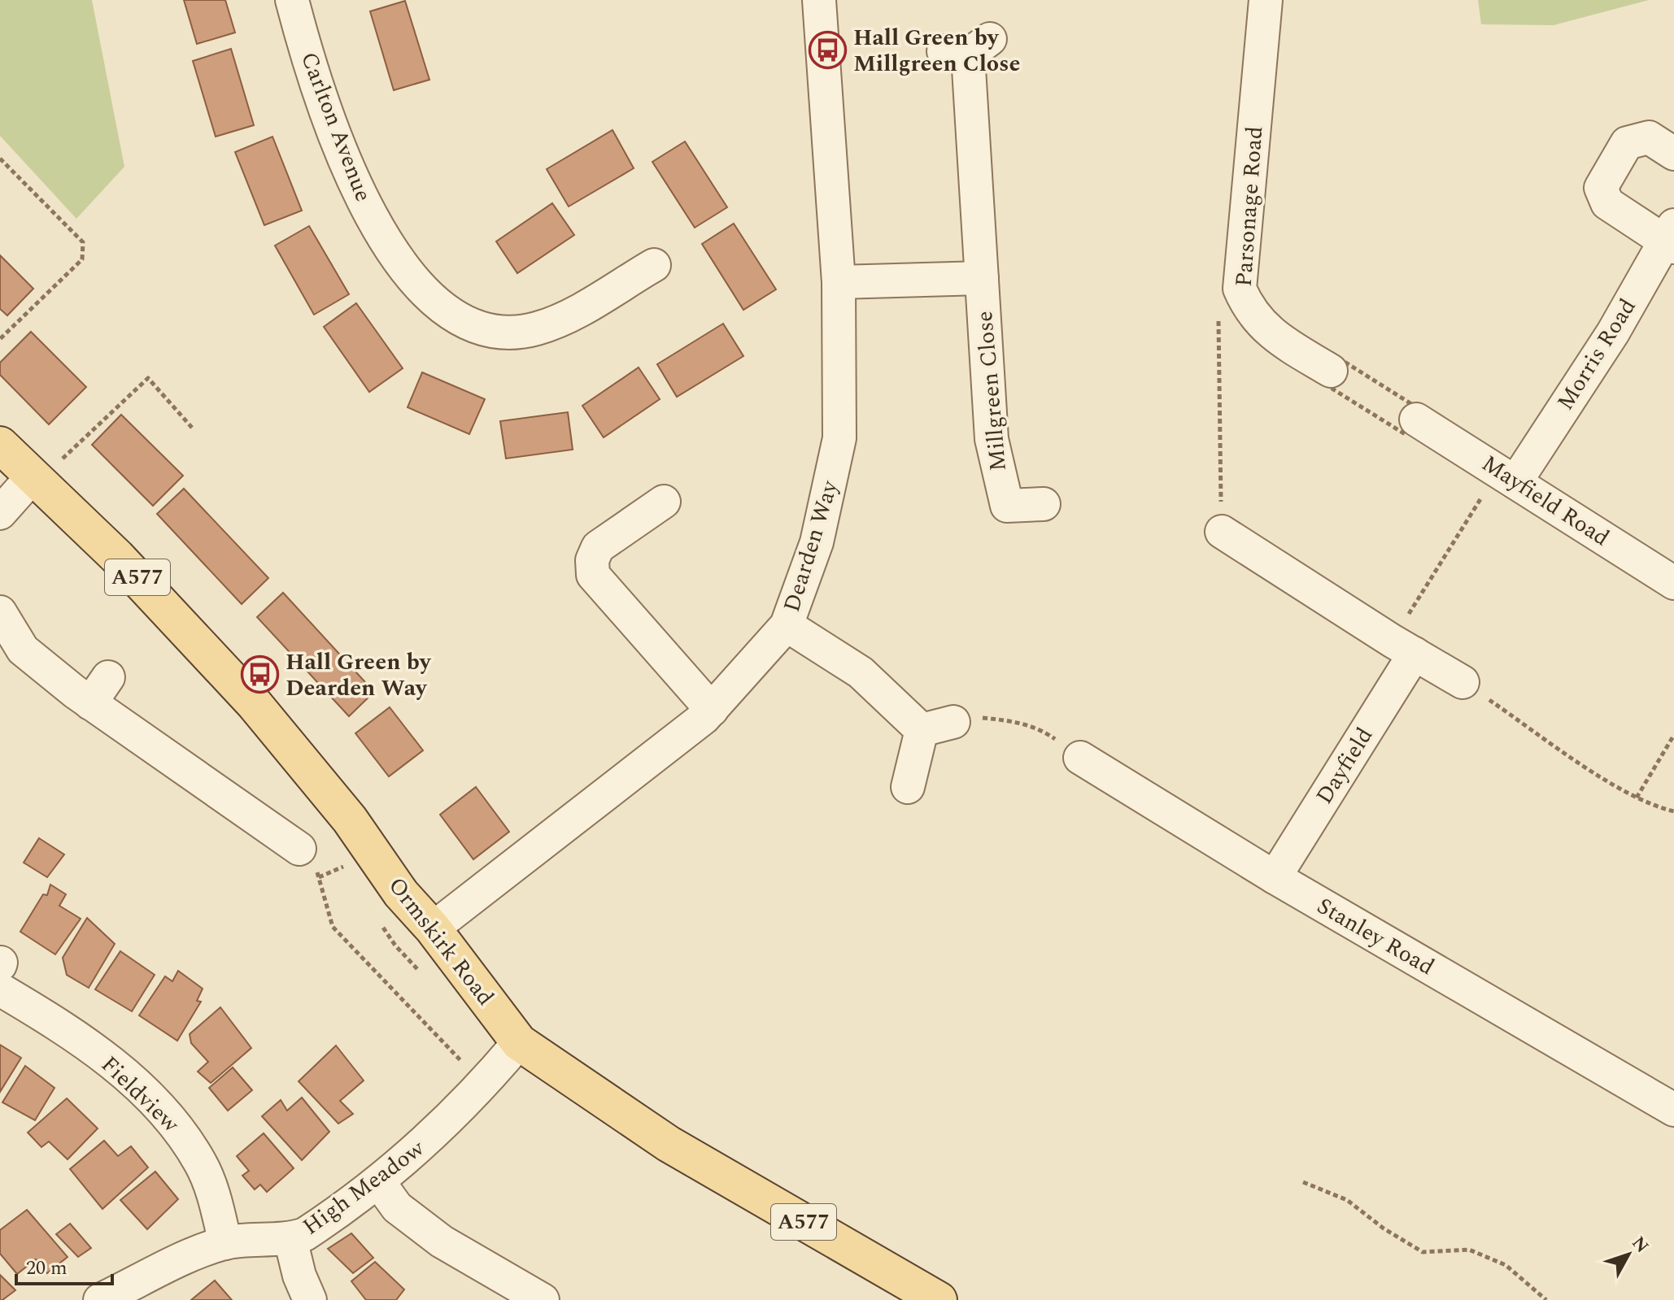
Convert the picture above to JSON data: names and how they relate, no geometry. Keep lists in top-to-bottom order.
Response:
{
  "streets": {
    "main road": ["A577", "Ormskirk Road"],
    "street": [
      "Carlton Avenue",
      "Parsonage Road",
      "Morris Road",
      "Millgreen Close",
      "Mayfield Road",
      "Dearden Way",
      "Dayfield",
      "Stanley Road",
      "Fieldview",
      "High Meadow"
    ]
  },
  "crossings": [
    ["Morris Road", "Mayfield Road"],
    ["Millgreen Close", "Dearden Way"],
    ["Dearden Way", "Ormskirk Road"],
    ["Dayfield", "Stanley Road"],
    ["Ormskirk Road", "High Meadow"],
    ["Fieldview", "High Meadow"]
  ],
  "places": {
    "bus stop": ["Hall Green by Millgreen Close", "Hall Green by Dearden Way"]
  },
  "scale_bar": "20 m",
  "north": "top right"
}
